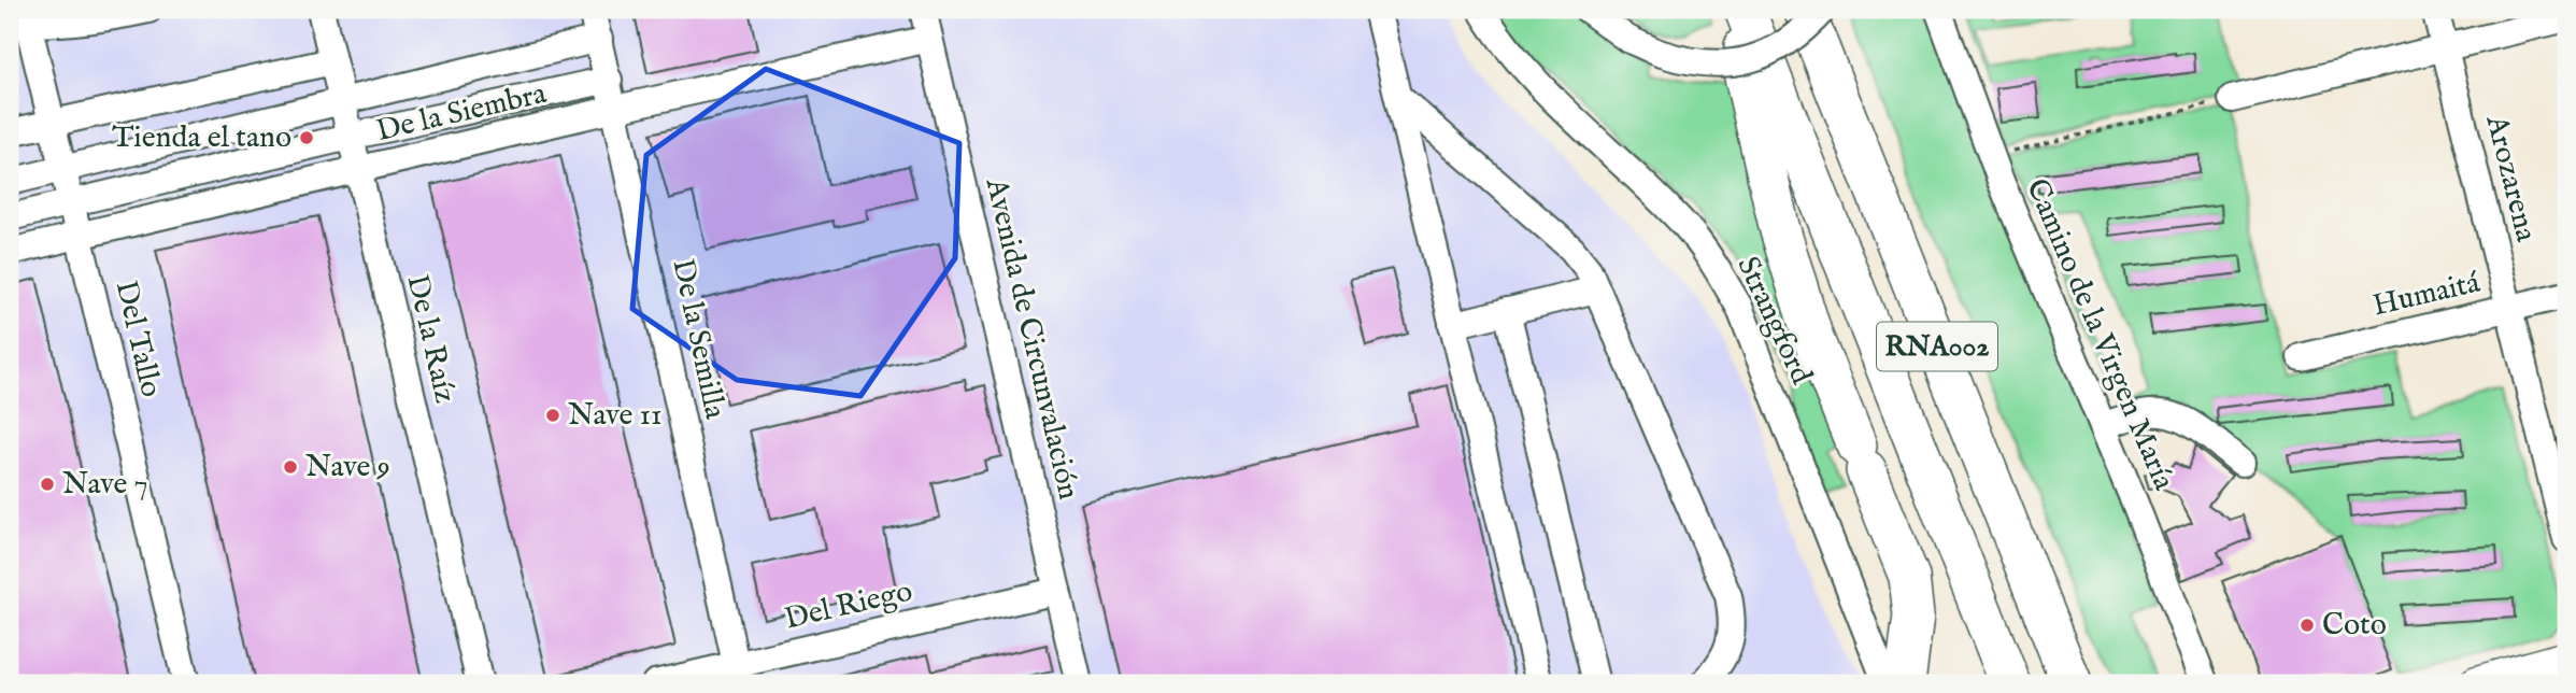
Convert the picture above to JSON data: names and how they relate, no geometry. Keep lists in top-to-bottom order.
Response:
{
  "streets": {
    "highway": ["RNA002"],
    "street": [
      "De la Siembra",
      "Arozarena",
      "Humaitá",
      "Strangford",
      "Camino de la Virgen María",
      "Del Tallo",
      "De la Raíz",
      "De la Semilla",
      "Avenida de Circunvalación",
      "Del Riego"
    ]
  },
  "crossings": [
    ["De la Siembra", "Del Tallo"],
    ["De la Siembra", "De la Raíz"],
    ["De la Siembra", "De la Semilla"],
    ["De la Siembra", "Avenida de Circunvalación"],
    ["Arozarena", "Humaitá"],
    ["De la Semilla", "Del Riego"],
    ["Avenida de Circunvalación", "Del Riego"]
  ],
  "places": [
    "Tienda el tano",
    "Nave 11",
    "Nave 9",
    "Nave 7",
    "Coto"
  ]
}
